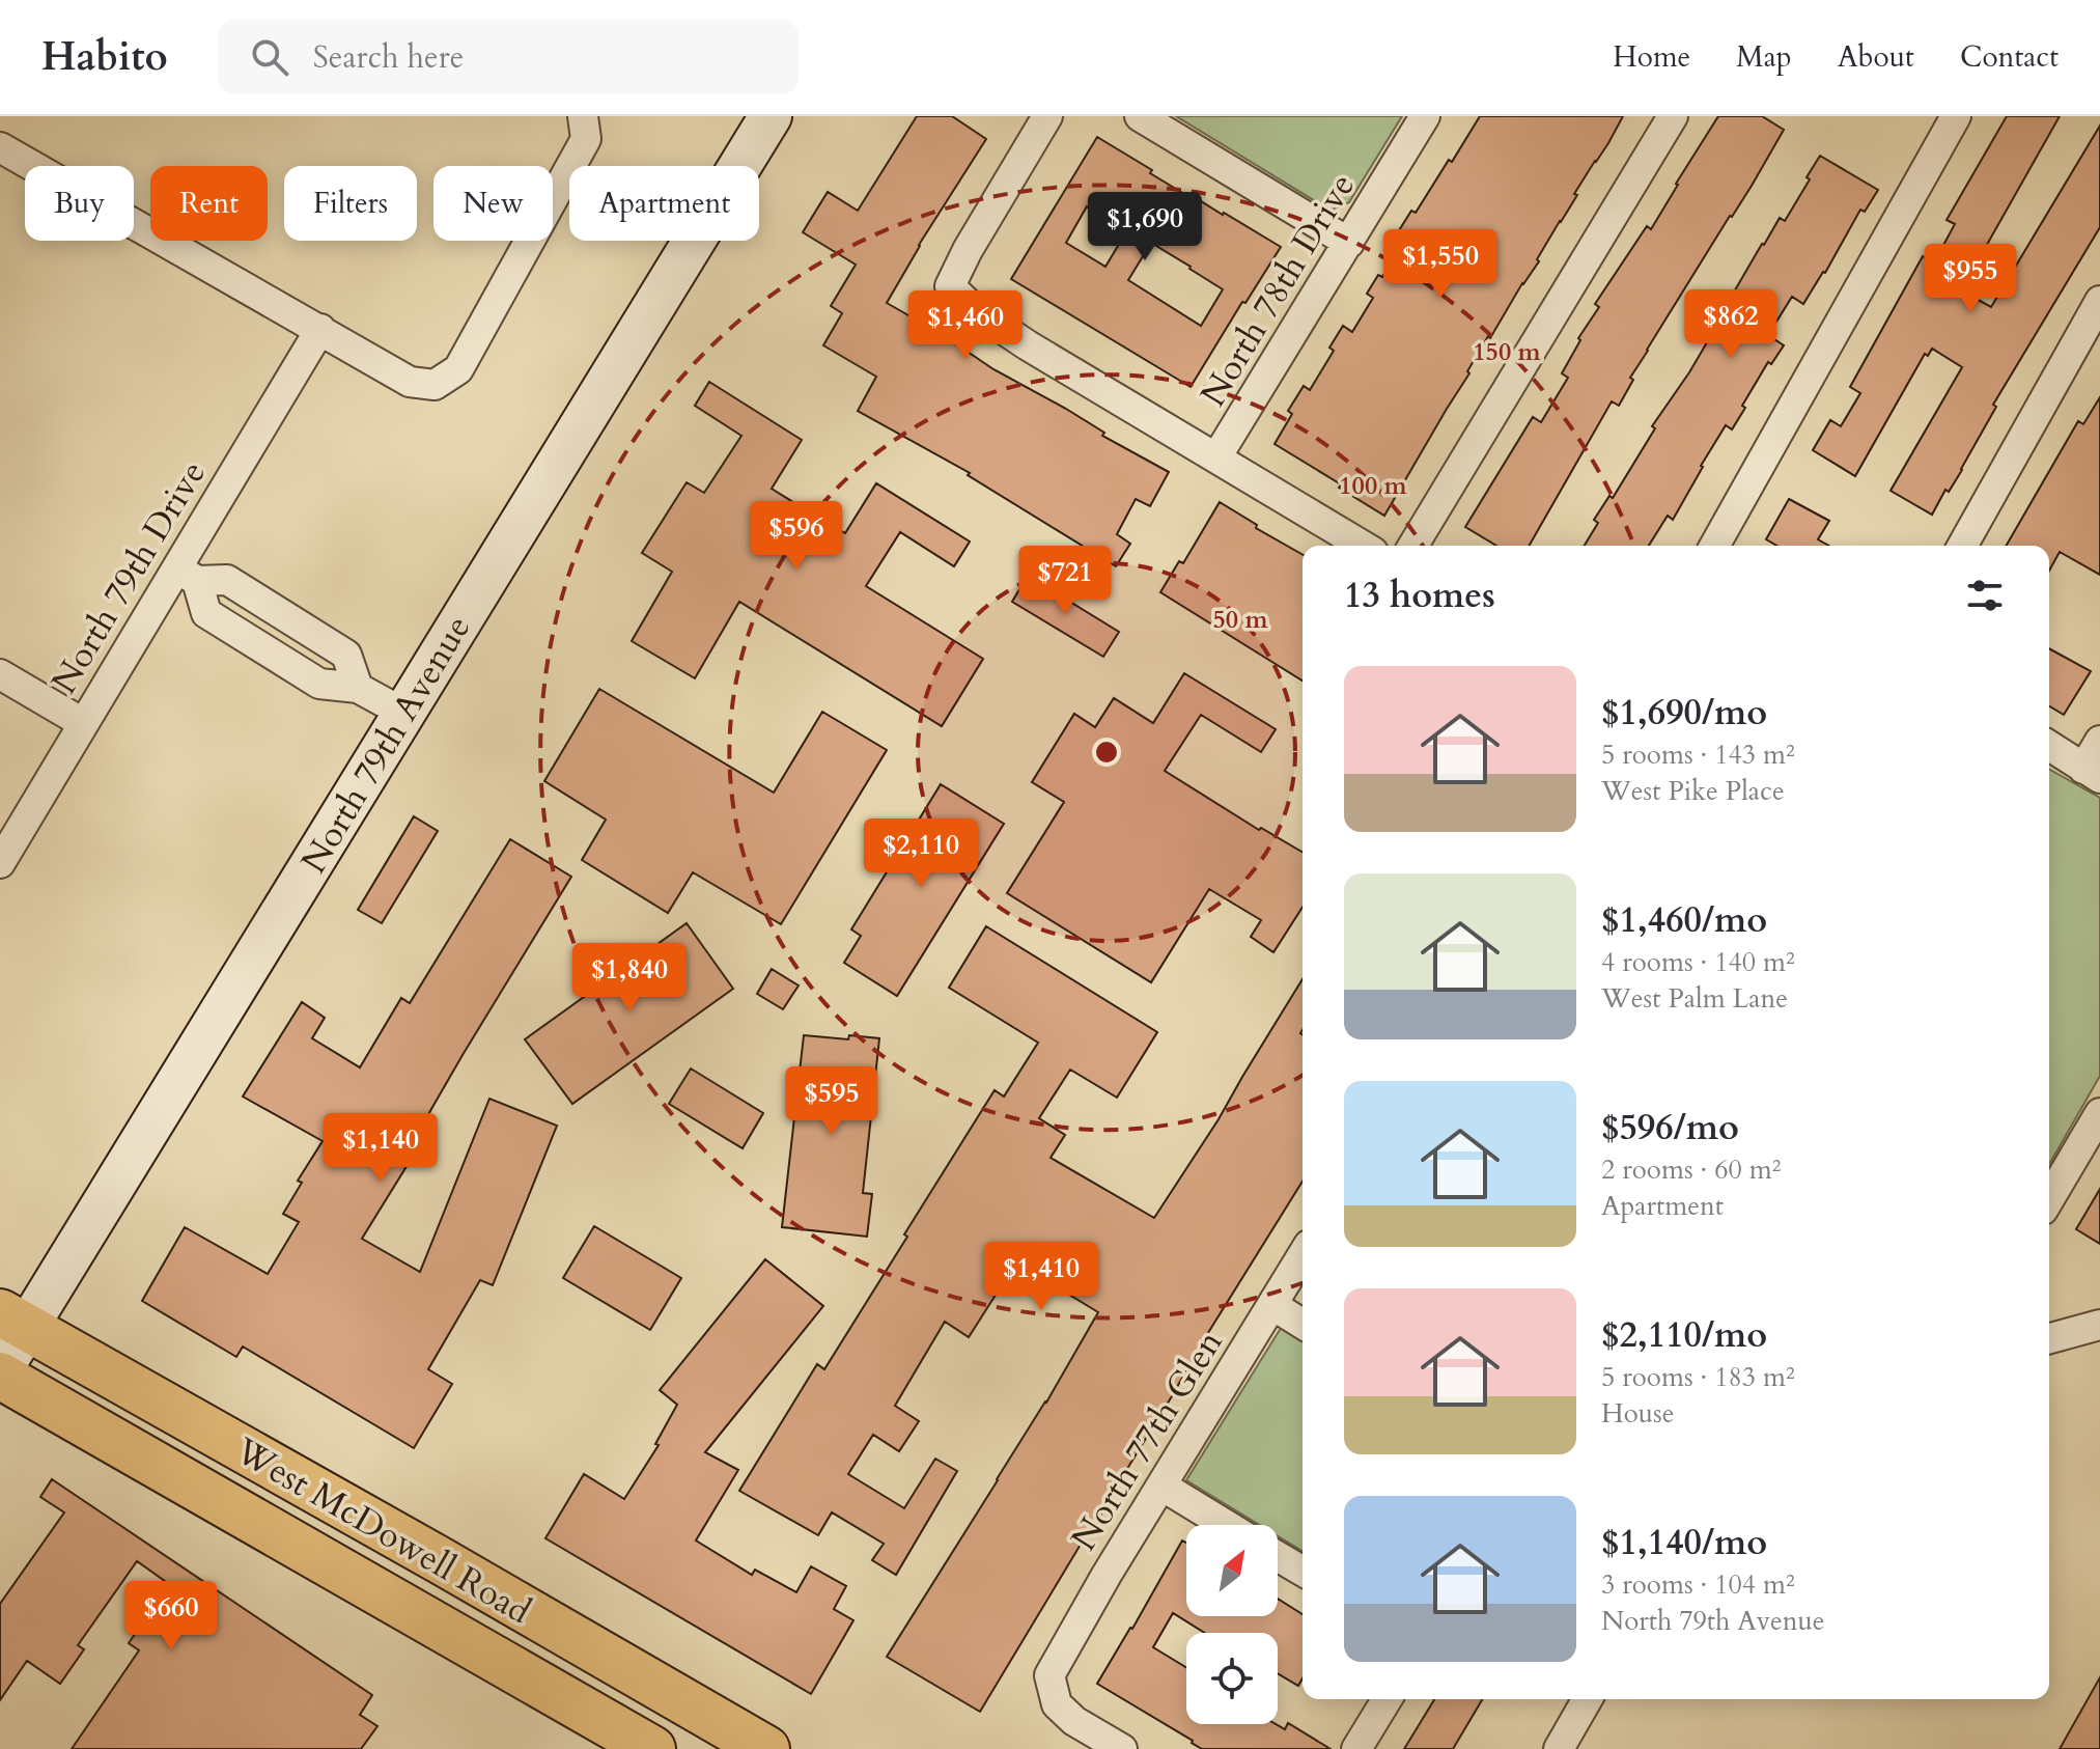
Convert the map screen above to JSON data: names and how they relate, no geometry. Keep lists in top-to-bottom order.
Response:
{
  "streets": {
    "main road": ["West McDowell Road"],
    "street": [
      "North 78th Drive",
      "North 79th Drive",
      "North 79th Avenue",
      "North 77th Glen"
    ]
  },
  "crossings": [
    ["North 79th Avenue", "West McDowell Road"]
  ],
  "north": "top right",
  "page": {
    "header": "Habito",
    "search": "Search here",
    "nav": [
      "Home",
      "Map",
      "About",
      "Contact"
    ],
    "chip": [
      "Buy",
      "Rent",
      "Filters",
      "New",
      "Apartment"
    ],
    "price": [
      "$1,690",
      "$1,550",
      "$955",
      "$862",
      "$1,460",
      "$596",
      "$721",
      "$2,110",
      "$1,840",
      "$595",
      "$1,140",
      "$1,410",
      "$660"
    ],
    "heading": "13 homes",
    "list": [
      {
        "name": "$1,690/mo",
        "note": "5 rooms · 143 m² · West Pike Place"
      },
      {
        "name": "$1,460/mo",
        "note": "4 rooms · 140 m² · West Palm Lane"
      },
      {
        "name": "$596/mo",
        "note": "2 rooms · 60 m² · Apartment"
      },
      {
        "name": "$2,110/mo",
        "note": "5 rooms · 183 m² · House"
      },
      {
        "name": "$1,140/mo",
        "note": "3 rooms · 104 m² · North 79th Avenue"
      }
    ]
  },
  "rings": ["150 m", "100 m", "50 m"]
}
